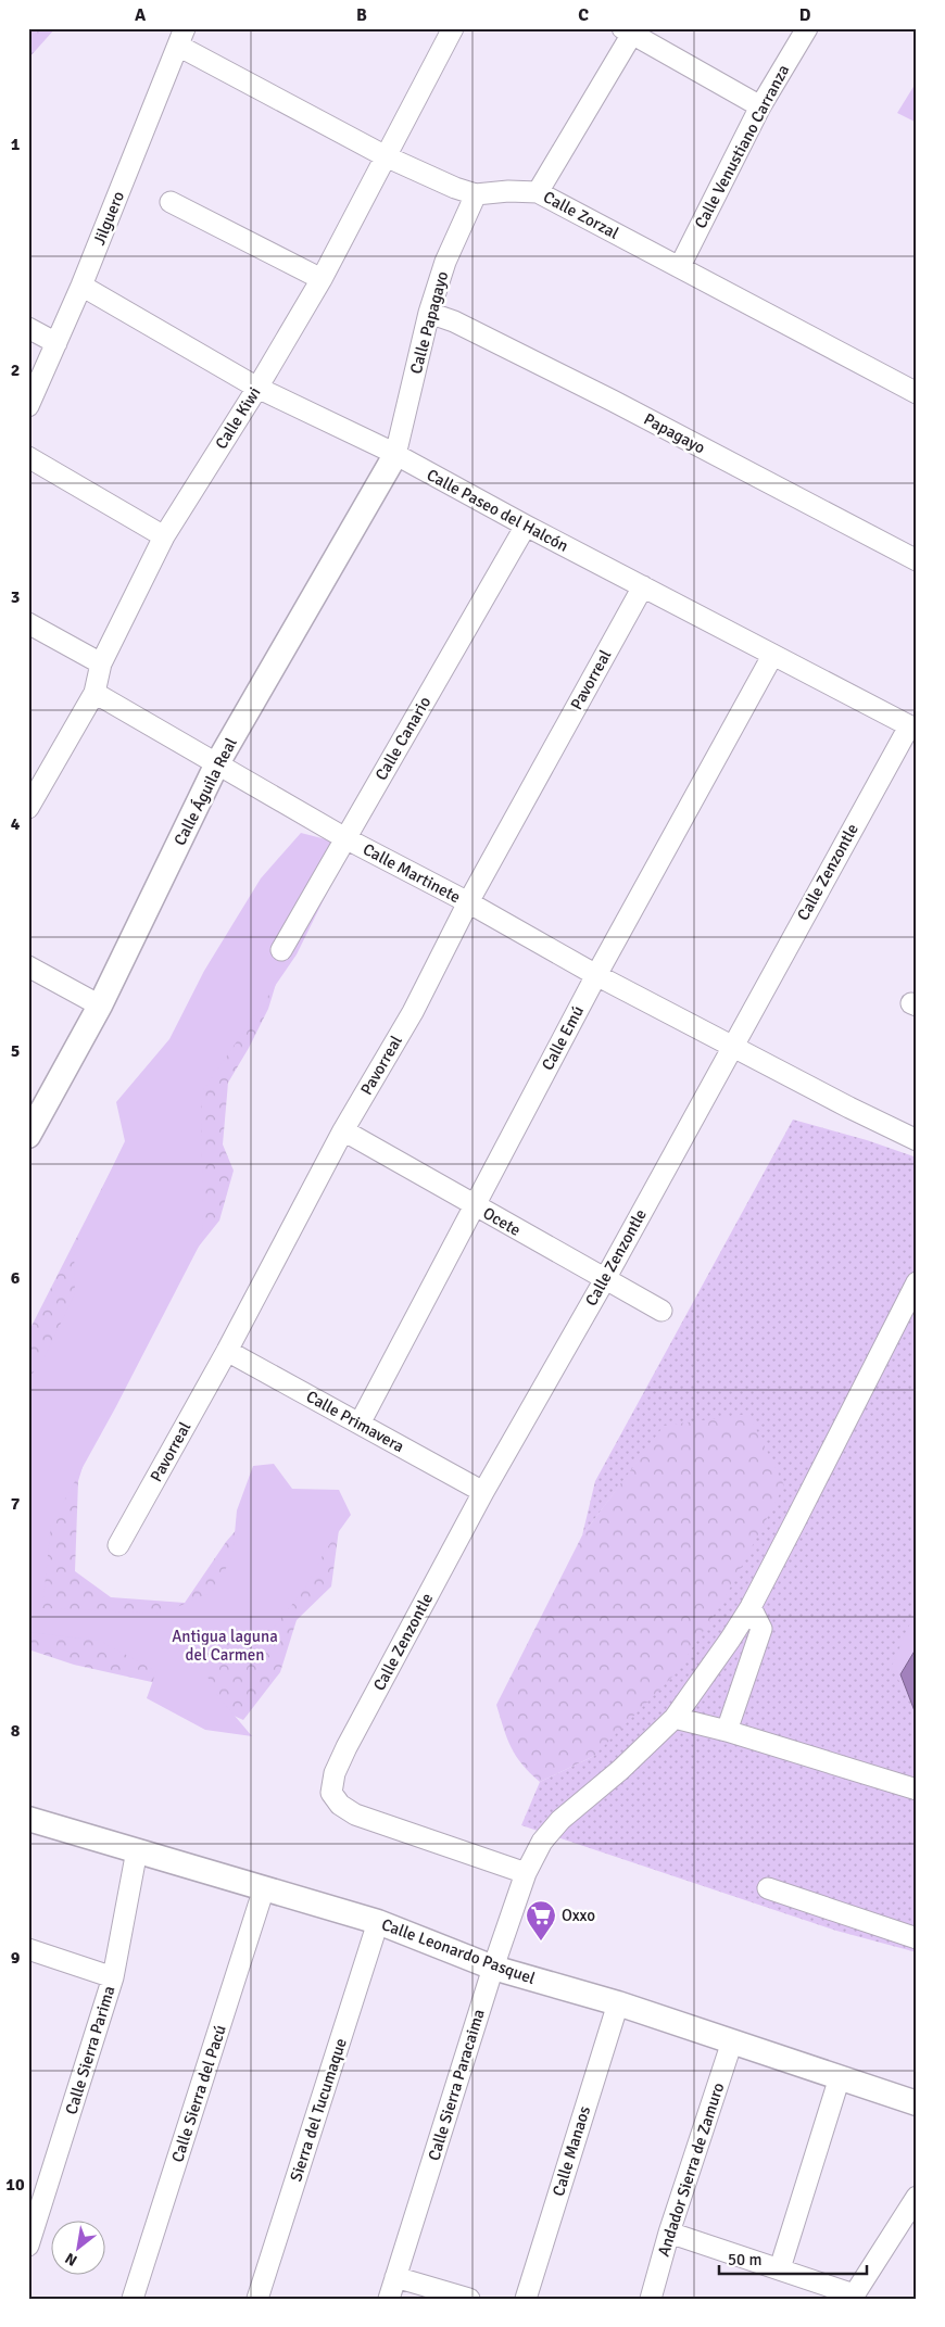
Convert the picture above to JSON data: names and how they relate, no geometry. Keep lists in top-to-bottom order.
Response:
{
  "streets": {
    "street": [
      "Calle Venustiano Carranza",
      "Calle Zorzal",
      "Jilguero",
      "Calle Papagayo",
      "Calle Kiwi",
      "Papagayo",
      "Calle Paseo del Halcón",
      "Pavorreal",
      "Calle Canario",
      "Calle Águila Real",
      "Calle Zenzontle",
      "Calle Martinete",
      "Calle Emú",
      "Ocete",
      "Calle Primavera",
      "Calle Leonardo Pasquel",
      "Calle Sierra Parima",
      "Calle Sierra Paracaima",
      "Calle Sierra del Pacú",
      "Sierra del Tucumaque",
      "Calle Manaos",
      "Andador Sierra de Zamuro"
    ]
  },
  "crossings": [
    ["Calle Venustiano Carranza", "Calle Zorzal"],
    ["Calle Zorzal", "Jilguero"],
    ["Calle Zorzal", "Calle Papagayo"],
    ["Calle Zorzal", "Calle Kiwi"],
    ["Jilguero", "Calle Paseo del Halcón"],
    ["Calle Papagayo", "Papagayo"],
    ["Calle Papagayo", "Calle Paseo del Halcón"],
    ["Calle Papagayo", "Calle Águila Real"],
    ["Calle Kiwi", "Calle Paseo del Halcón"],
    ["Calle Kiwi", "Calle Martinete"],
    ["Calle Paseo del Halcón", "Pavorreal"],
    ["Calle Paseo del Halcón", "Calle Canario"],
    ["Calle Paseo del Halcón", "Calle Águila Real"],
    ["Calle Paseo del Halcón", "Calle Zenzontle"],
    ["Calle Paseo del Halcón", "Calle Emú"],
    ["Pavorreal", "Calle Martinete"],
    ["Pavorreal", "Ocete"],
    ["Pavorreal", "Calle Primavera"],
    ["Calle Canario", "Calle Martinete"],
    ["Calle Águila Real", "Calle Martinete"],
    ["Calle Zenzontle", "Calle Martinete"],
    ["Calle Zenzontle", "Ocete"],
    ["Calle Zenzontle", "Calle Primavera"],
    ["Calle Zenzontle", "Calle Sierra Paracaima"],
    ["Calle Martinete", "Calle Emú"],
    ["Calle Emú", "Ocete"],
    ["Calle Emú", "Calle Primavera"],
    ["Calle Leonardo Pasquel", "Calle Sierra Parima"],
    ["Calle Leonardo Pasquel", "Calle Sierra Paracaima"],
    ["Calle Leonardo Pasquel", "Calle Sierra del Pacú"],
    ["Calle Leonardo Pasquel", "Sierra del Tucumaque"],
    ["Calle Leonardo Pasquel", "Calle Manaos"],
    ["Calle Leonardo Pasquel", "Andador Sierra de Zamuro"]
  ],
  "parks": ["Antigua laguna del Carmen"],
  "places": {
    "supermarket": ["Oxxo"]
  },
  "scale_bar": "50 m",
  "north": "bottom left",
  "grid": {
    "columns": [
      "A",
      "B",
      "C",
      "D"
    ],
    "rows": [
      "1",
      "2",
      "3",
      "4",
      "5",
      "6",
      "7",
      "8",
      "9",
      "10"
    ]
  }
}
